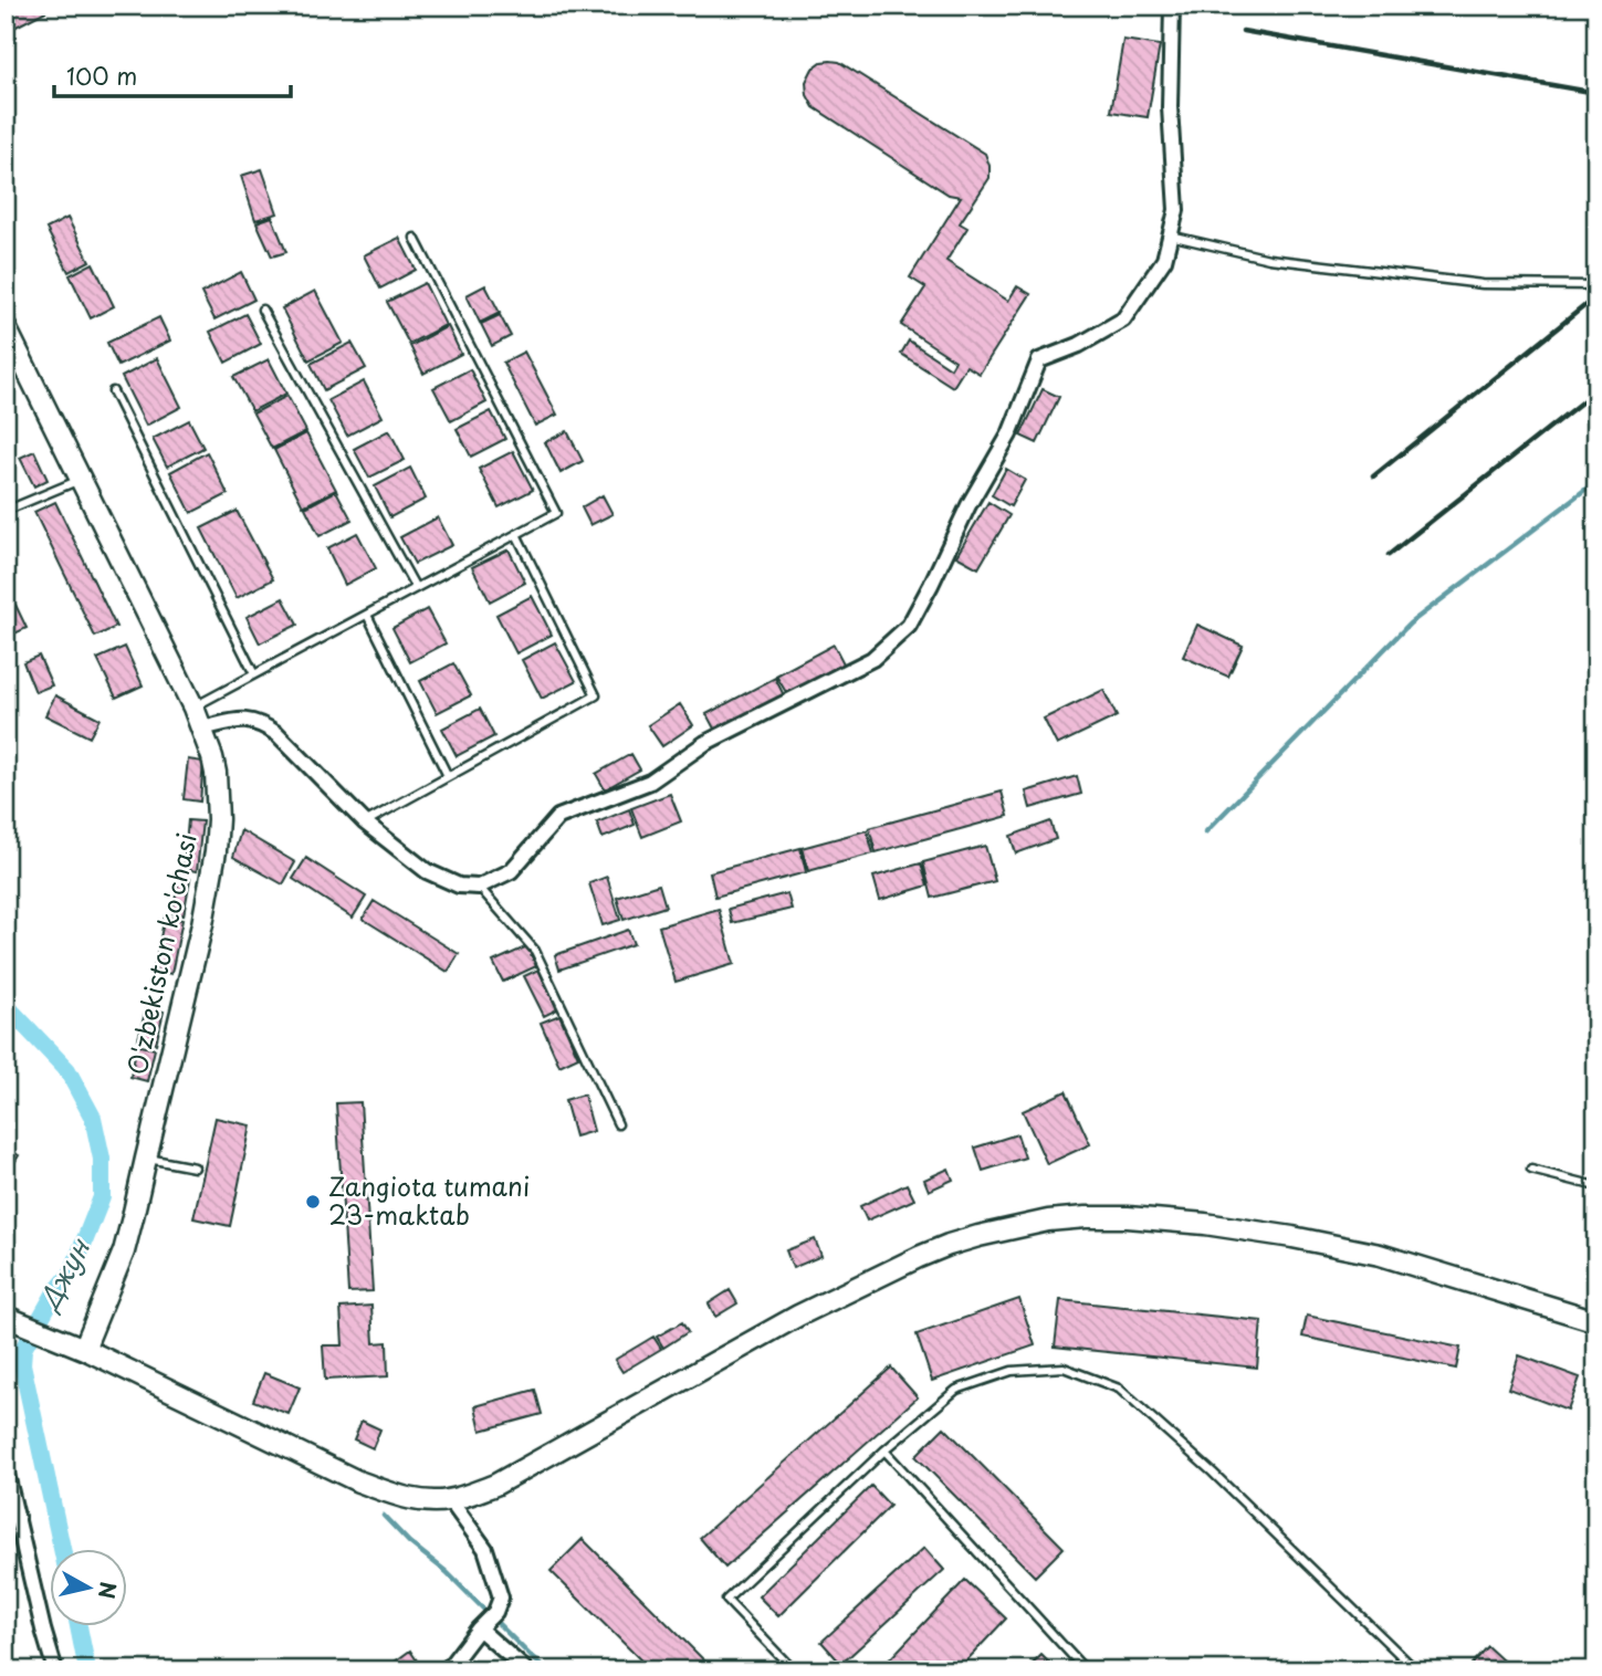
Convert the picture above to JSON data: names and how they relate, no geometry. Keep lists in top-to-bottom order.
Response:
{
  "streets": {
    "main road": ["O'zbekiston ko'chasi"]
  },
  "water": ["Джун"],
  "places": ["Zangiota tumani 23-maktab"],
  "scale_bar": "100 m",
  "north": "right"
}
